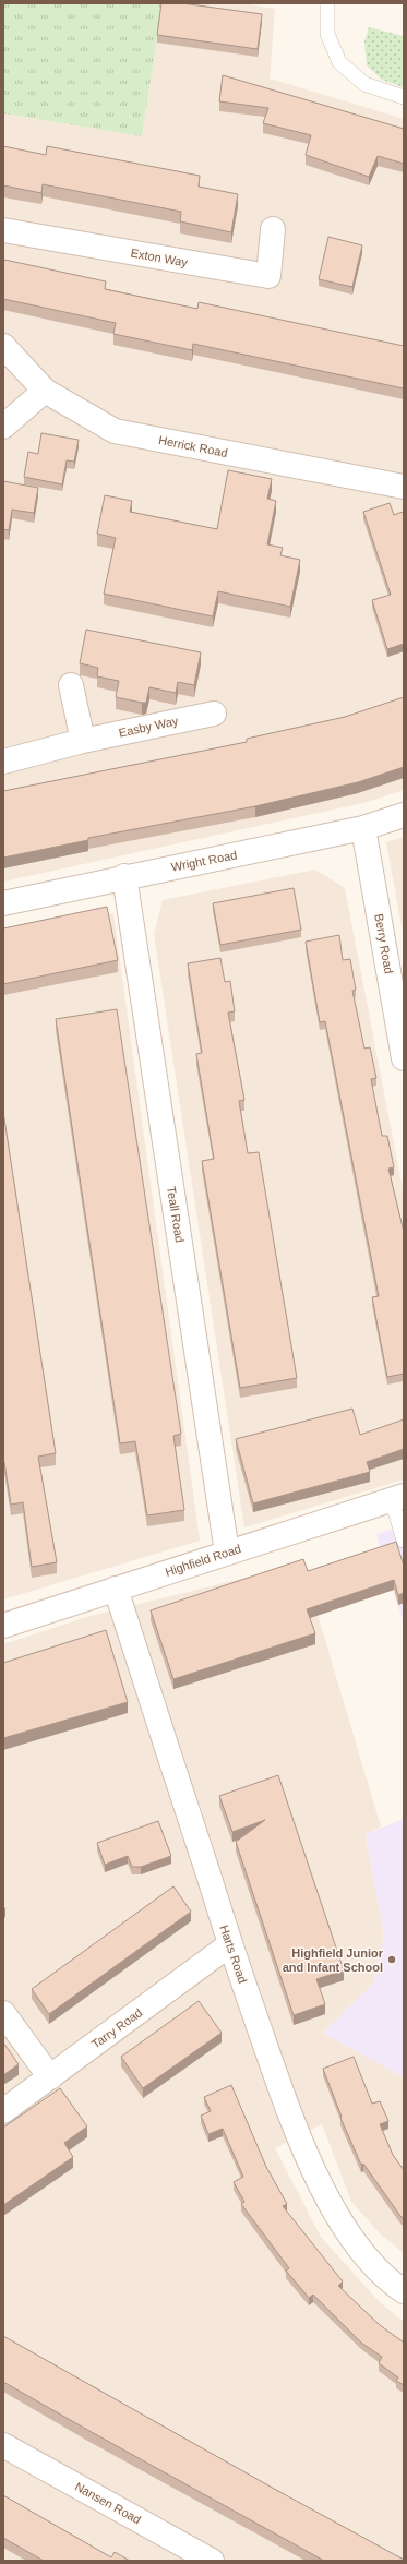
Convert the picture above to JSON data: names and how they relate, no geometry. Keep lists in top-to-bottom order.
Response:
{
  "streets": {
    "street": [
      "Exton Way",
      "Herrick Road",
      "Easby Way",
      "Wright Road",
      "Berry Road",
      "Teall Road",
      "Highfield Road",
      "Harts Road",
      "Tarry Road",
      "Nansen Road"
    ]
  },
  "crossings": [
    ["Wright Road", "Berry Road"],
    ["Wright Road", "Teall Road"],
    ["Teall Road", "Highfield Road"],
    ["Highfield Road", "Harts Road"],
    ["Harts Road", "Tarry Road"]
  ],
  "places": ["Highfield Junior and Infant School"]
}
